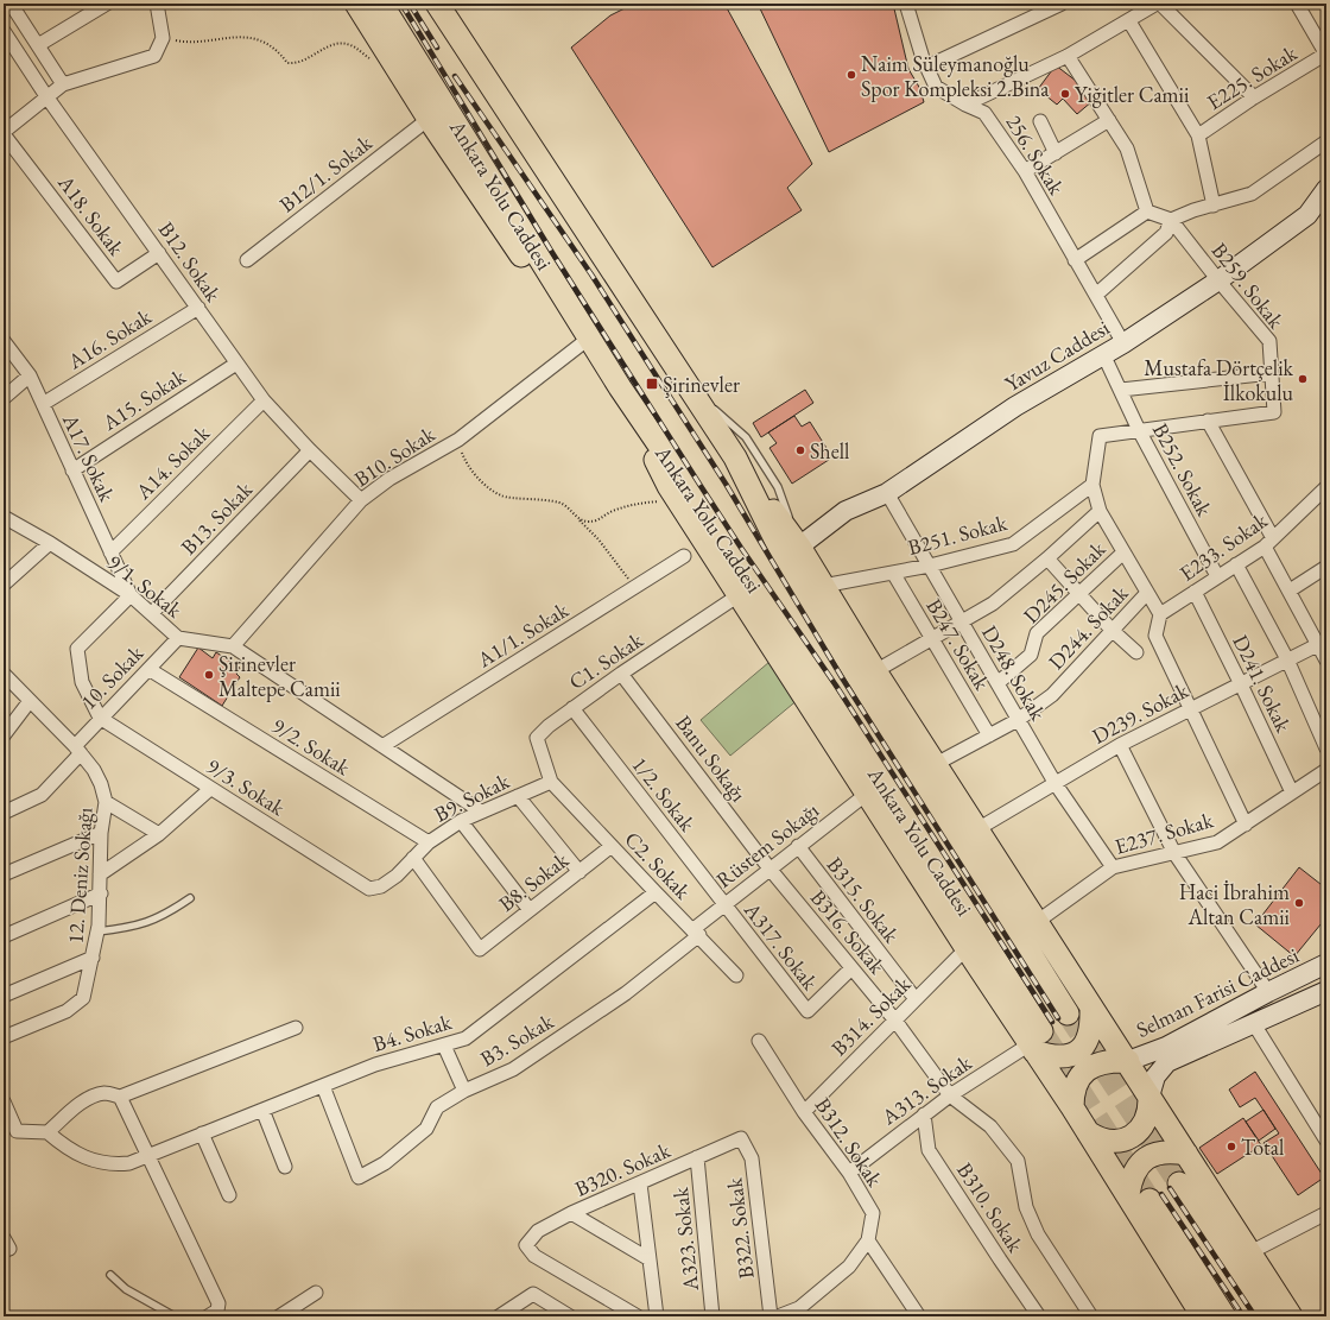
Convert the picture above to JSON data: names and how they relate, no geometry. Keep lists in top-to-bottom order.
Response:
{
  "streets": {
    "highway": ["Ankara Yolu Caddesi"],
    "main road": ["Yavuz Caddesi", "Selman Farisi Caddesi"],
    "street": [
      "E225. Sokak",
      "256. Sokak",
      "B12/1. Sokak",
      "A18. Sokak",
      "B12. Sokak",
      "B259. Sokak",
      "A16. Sokak",
      "A15. Sokak",
      "B10. Sokak",
      "A17. Sokak",
      "A14. Sokak",
      "B252. Sokak",
      "B13. Sokak",
      "B251. Sokak",
      "E233. Sokak",
      "D245. Sokak",
      "9/1. Sokak",
      "D244. Sokak",
      "A1/1. Sokak",
      "B247. Sokak",
      "C1. Sokak",
      "D248. Sokak",
      "10. Sokak",
      "D241. Sokak",
      "D239. Sokak",
      "9/2. Sokak",
      "Banu Sokağı",
      "9/3. Sokak",
      "1/2. Sokak",
      "B9. Sokak",
      "E237. Sokak",
      "Rüstem Sokağı",
      "C2. Sokak",
      "12. Deniz Sokağı",
      "B8. Sokak",
      "B315. Sokak",
      "B316. Sokak",
      "A317. Sokak",
      "B314. Sokak",
      "B4. Sokak",
      "B3. Sokak",
      "A313. Sokak",
      "B312. Sokak",
      "B320. Sokak",
      "B310. Sokak",
      "B322. Sokak",
      "A323. Sokak"
    ]
  },
  "crossings": [
    ["256. Sokak", "Yavuz Caddesi"],
    ["Ankara Yolu Caddesi", "A313. Sokak"],
    ["A18. Sokak", "B12. Sokak"],
    ["B12. Sokak", "A16. Sokak"],
    ["B12. Sokak", "A15. Sokak"],
    ["B12. Sokak", "B10. Sokak"],
    ["B12. Sokak", "A14. Sokak"],
    ["B12. Sokak", "B13. Sokak"],
    ["B259. Sokak", "Yavuz Caddesi"],
    ["A16. Sokak", "A17. Sokak"],
    ["Yavuz Caddesi", "B252. Sokak"],
    ["Yavuz Caddesi", "D248. Sokak"],
    ["A15. Sokak", "A17. Sokak"],
    ["B10. Sokak", "9/1. Sokak"],
    ["A17. Sokak", "A14. Sokak"],
    ["A17. Sokak", "9/1. Sokak"],
    ["B252. Sokak", "E233. Sokak"],
    ["B13. Sokak", "9/1. Sokak"],
    ["B251. Sokak", "B247. Sokak"],
    ["B251. Sokak", "D248. Sokak"],
    ["E233. Sokak", "D241. Sokak"],
    ["D245. Sokak", "D248. Sokak"],
    ["9/1. Sokak", "A1/1. Sokak"],
    ["9/1. Sokak", "10. Sokak"],
    ["9/1. Sokak", "B9. Sokak"],
    ["D244. Sokak", "B247. Sokak"],
    ["D244. Sokak", "D248. Sokak"],
    ["C1. Sokak", "Banu Sokağı"],
    ["C1. Sokak", "1/2. Sokak"],
    ["C1. Sokak", "B9. Sokak"],
    ["C1. Sokak", "C2. Sokak"],
    ["D248. Sokak", "D239. Sokak"],
    ["D248. Sokak", "E237. Sokak"],
    ["10. Sokak", "9/2. Sokak"],
    ["10. Sokak", "9/3. Sokak"],
    ["10. Sokak", "12. Deniz Sokağı"],
    ["D241. Sokak", "D239. Sokak"],
    ["D241. Sokak", "E237. Sokak"],
    ["9/2. Sokak", "B9. Sokak"],
    ["Banu Sokağı", "Rüstem Sokağı"],
    ["Banu Sokağı", "B316. Sokak"],
    ["9/3. Sokak", "B9. Sokak"],
    ["1/2. Sokak", "Rüstem Sokağı"],
    ["1/2. Sokak", "A317. Sokak"],
    ["B9. Sokak", "C2. Sokak"],
    ["B9. Sokak", "B8. Sokak"],
    ["Rüstem Sokağı", "C2. Sokak"],
    ["Rüstem Sokağı", "B315. Sokak"],
    ["Rüstem Sokağı", "B316. Sokak"],
    ["Rüstem Sokağı", "A317. Sokak"],
    ["Rüstem Sokağı", "B3. Sokak"],
    ["C2. Sokak", "B8. Sokak"],
    ["C2. Sokak", "B4. Sokak"],
    ["C2. Sokak", "B3. Sokak"],
    ["B315. Sokak", "B314. Sokak"],
    ["B316. Sokak", "A317. Sokak"],
    ["B316. Sokak", "B314. Sokak"],
    ["B316. Sokak", "A313. Sokak"],
    ["B314. Sokak", "B312. Sokak"],
    ["B4. Sokak", "B3. Sokak"],
    ["A313. Sokak", "B312. Sokak"],
    ["A313. Sokak", "B310. Sokak"],
    ["B320. Sokak", "B322. Sokak"],
    ["B320. Sokak", "A323. Sokak"]
  ],
  "places": {
    "other": [
      "Naim Süleymanoğlu Spor Kompleksi 2.Bina",
      "Yiğitler Camii",
      "Mustafa Dörtçelik İlkokulu",
      "Shell",
      "Şirinevler Maltepe Camii",
      "Haci İbrahim Altan Camii",
      "Total"
    ],
    "transit": ["Şirinevler"]
  }
}
